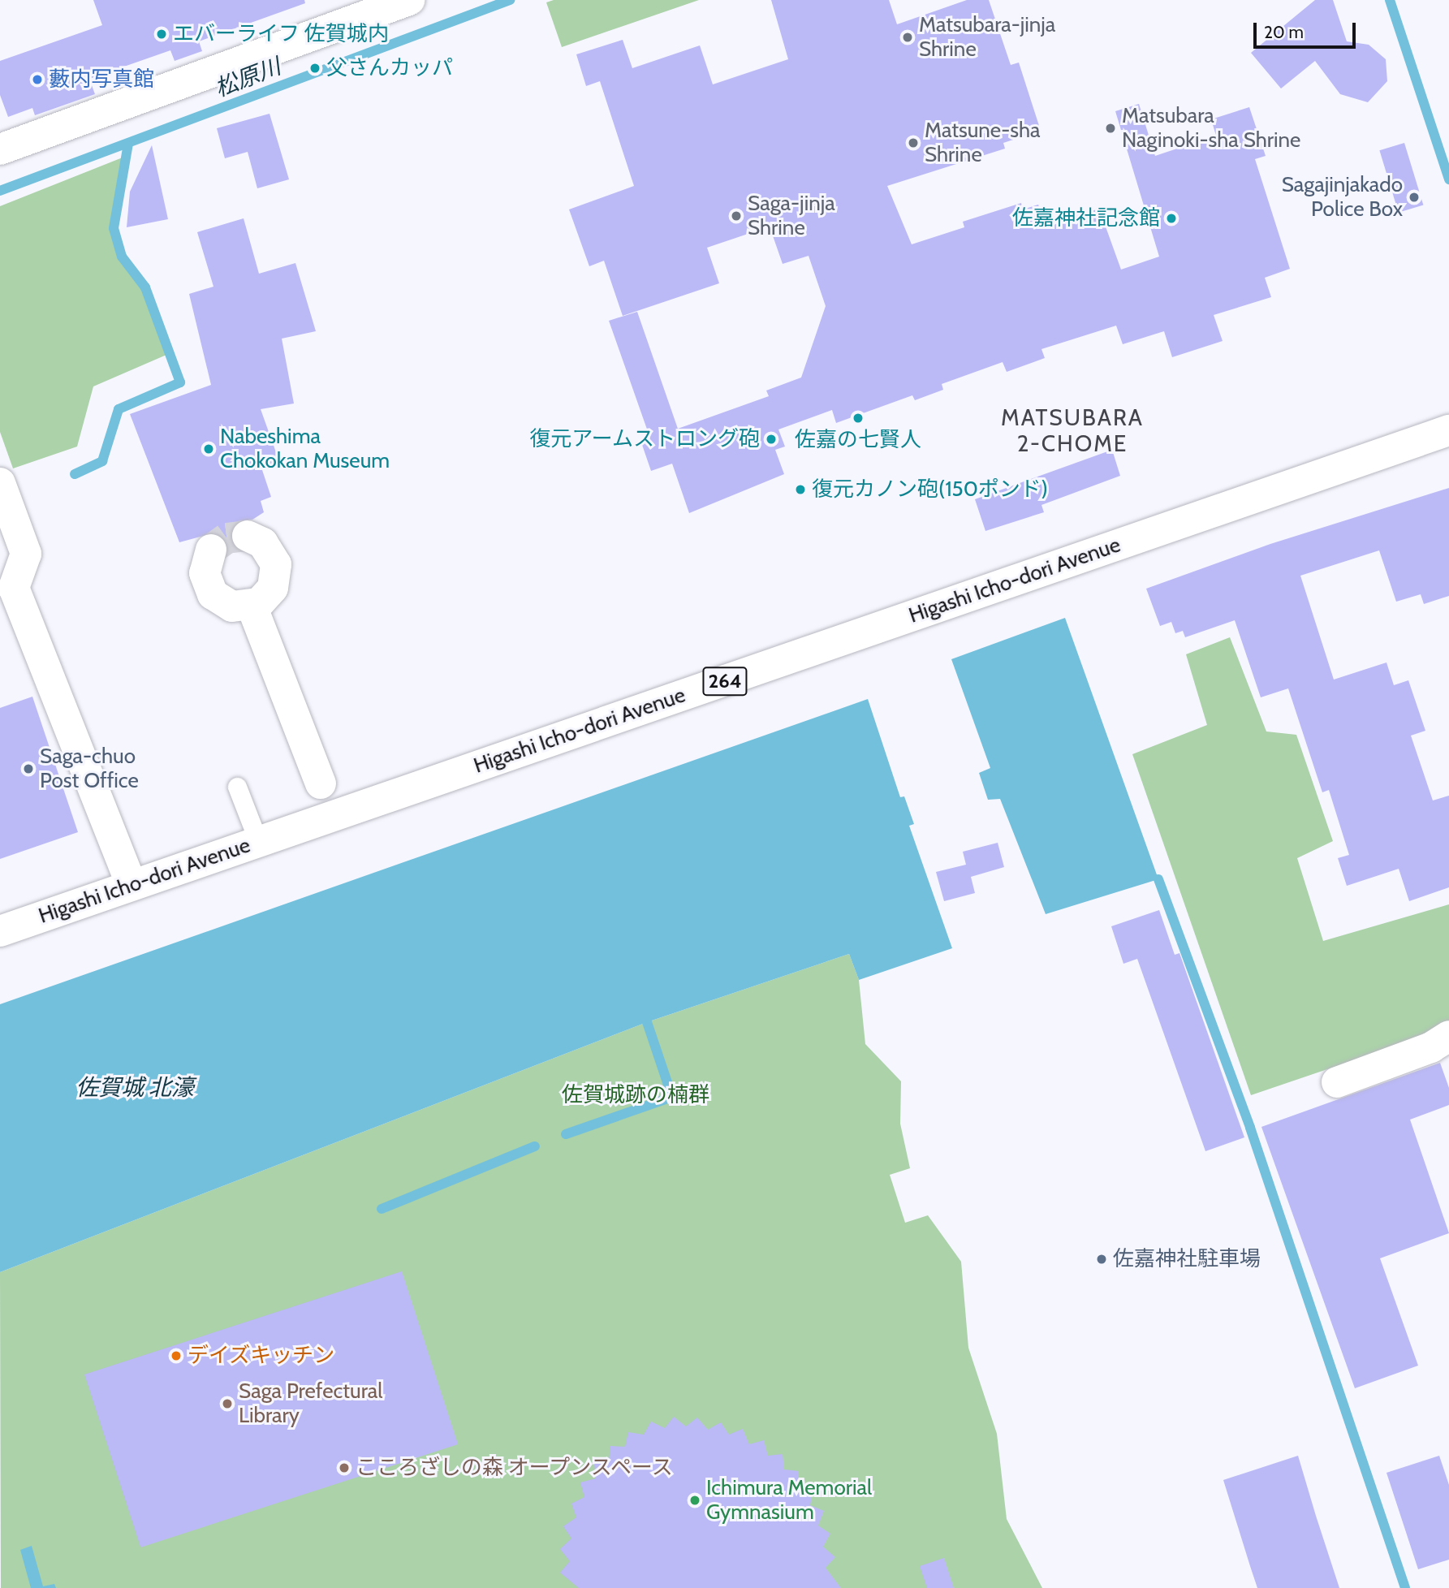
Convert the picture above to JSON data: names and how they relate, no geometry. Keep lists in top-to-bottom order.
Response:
{
  "streets": {
    "main road": ["Higashi Icho-dori Avenue", "264"]
  },
  "districts": ["MATSUBARA 2-CHOME"],
  "water": ["松原川", "佐賀城 北濠"],
  "parks": ["佐賀城跡の楠群"],
  "places": [
    "エバーライフ 佐賀城内",
    "Matsubara-jinja Shrine",
    "父さんカッパ",
    "藪内写真館",
    "Matsubara Naginoki-sha Shrine",
    "Matsune-sha Shrine",
    "Sagajinjakado Police Box",
    "Saga-jinja Shrine",
    "佐嘉神社記念館",
    "佐嘉の七賢人",
    "復元アームストロング砲",
    "Nabeshima Chokokan Museum",
    "復元カノン砲(150ポンド)",
    "Saga-chuo Post Office",
    "佐嘉神社駐車場",
    "デイズキッチン",
    "Saga Prefectural Library",
    "こころざしの森 オープンスペース",
    "Ichimura Memorial Gymnasium"
  ],
  "scale_bar": "20 m"
}
